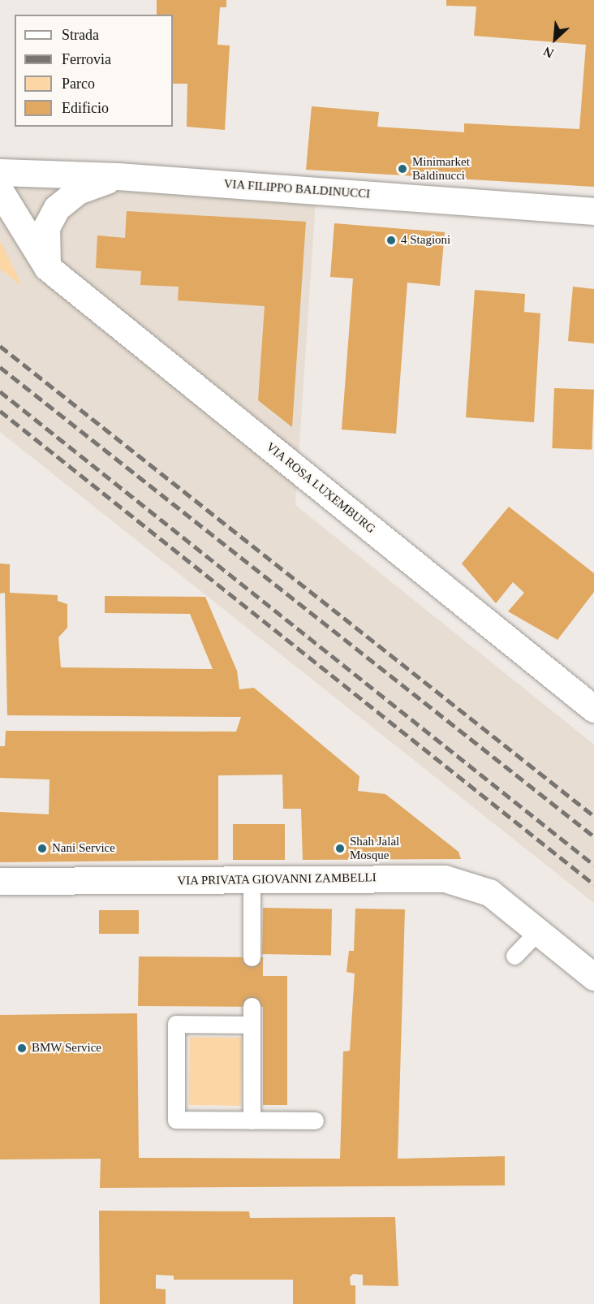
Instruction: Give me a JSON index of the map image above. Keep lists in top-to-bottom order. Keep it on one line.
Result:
{"streets":{"street":["VIA FILIPPO BALDINUCCI","VIA ROSA LUXEMBURG","VIA PRIVATA GIOVANNI ZAMBELLI"]},"places":["Minimarket Baldinucci","4 Stagioni","Nani Service","Shah Jalal Mosque","BMW Service"],"legend":["Strada","Ferrovia","Parco","Edificio"],"north":"bottom left"}
